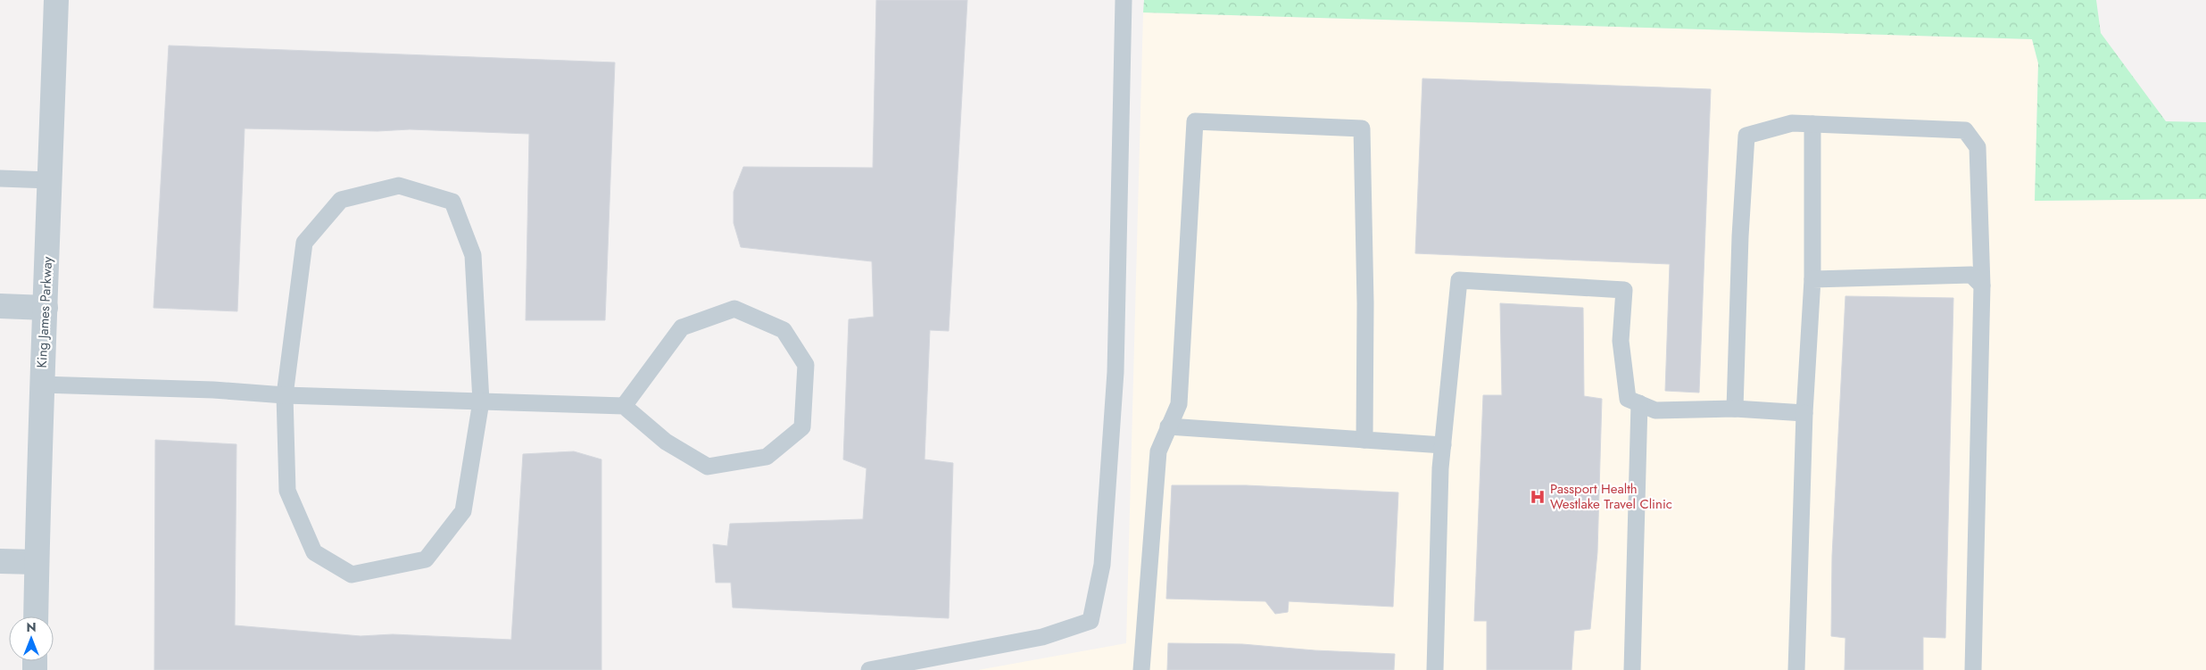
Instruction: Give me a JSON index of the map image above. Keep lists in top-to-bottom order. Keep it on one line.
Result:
{"streets":{"street":["King James Parkway"]},"places":{"hospital":["Passport Health Westlake Travel Clinic"]},"north":"top"}
